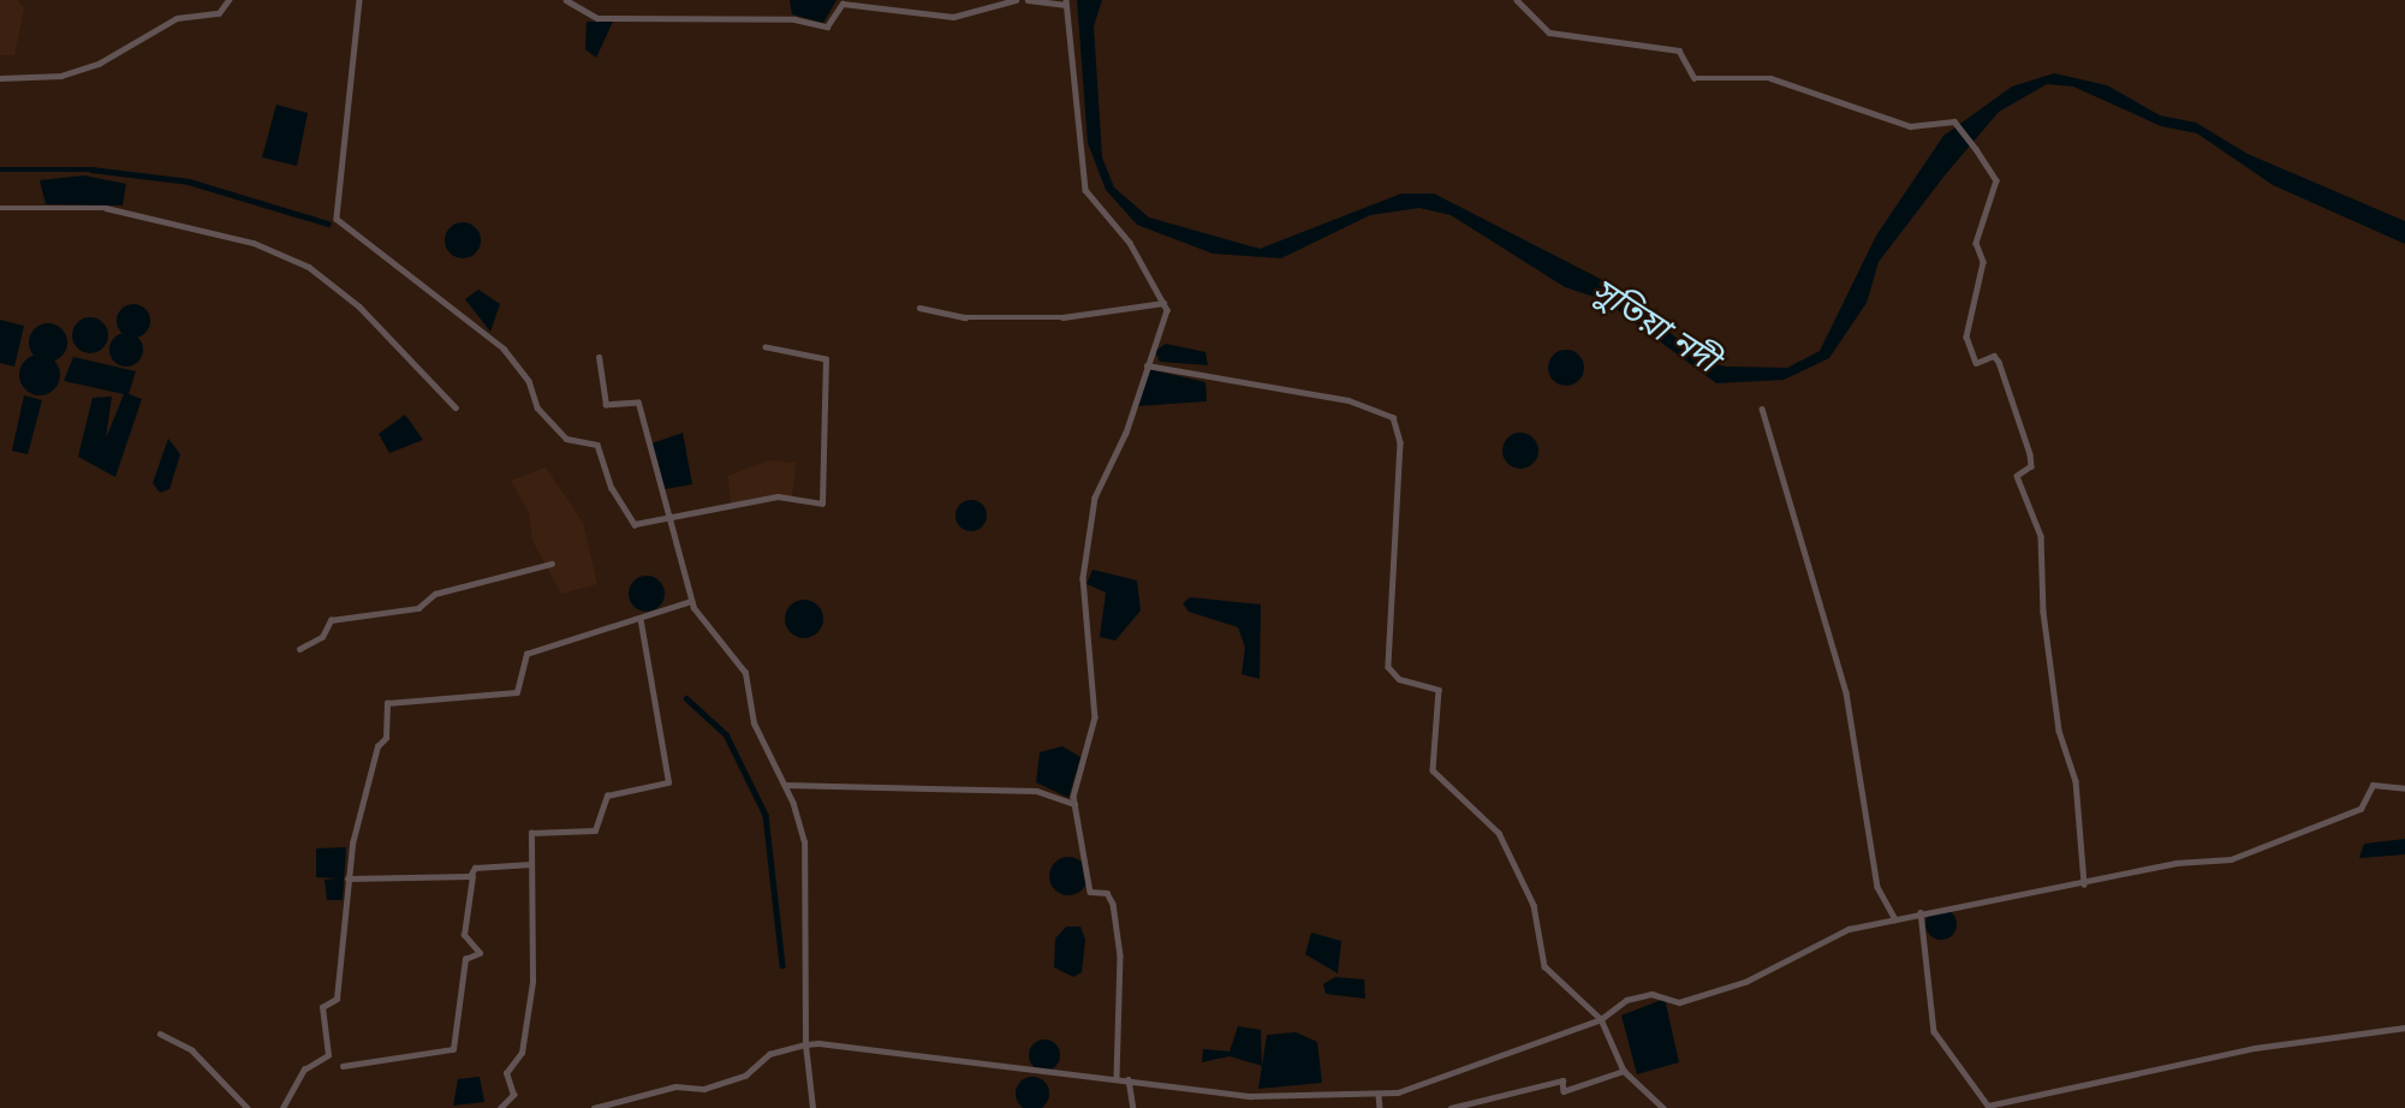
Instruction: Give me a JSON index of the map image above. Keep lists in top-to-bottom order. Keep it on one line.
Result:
{"water":["সুতিয়া নদী"]}
